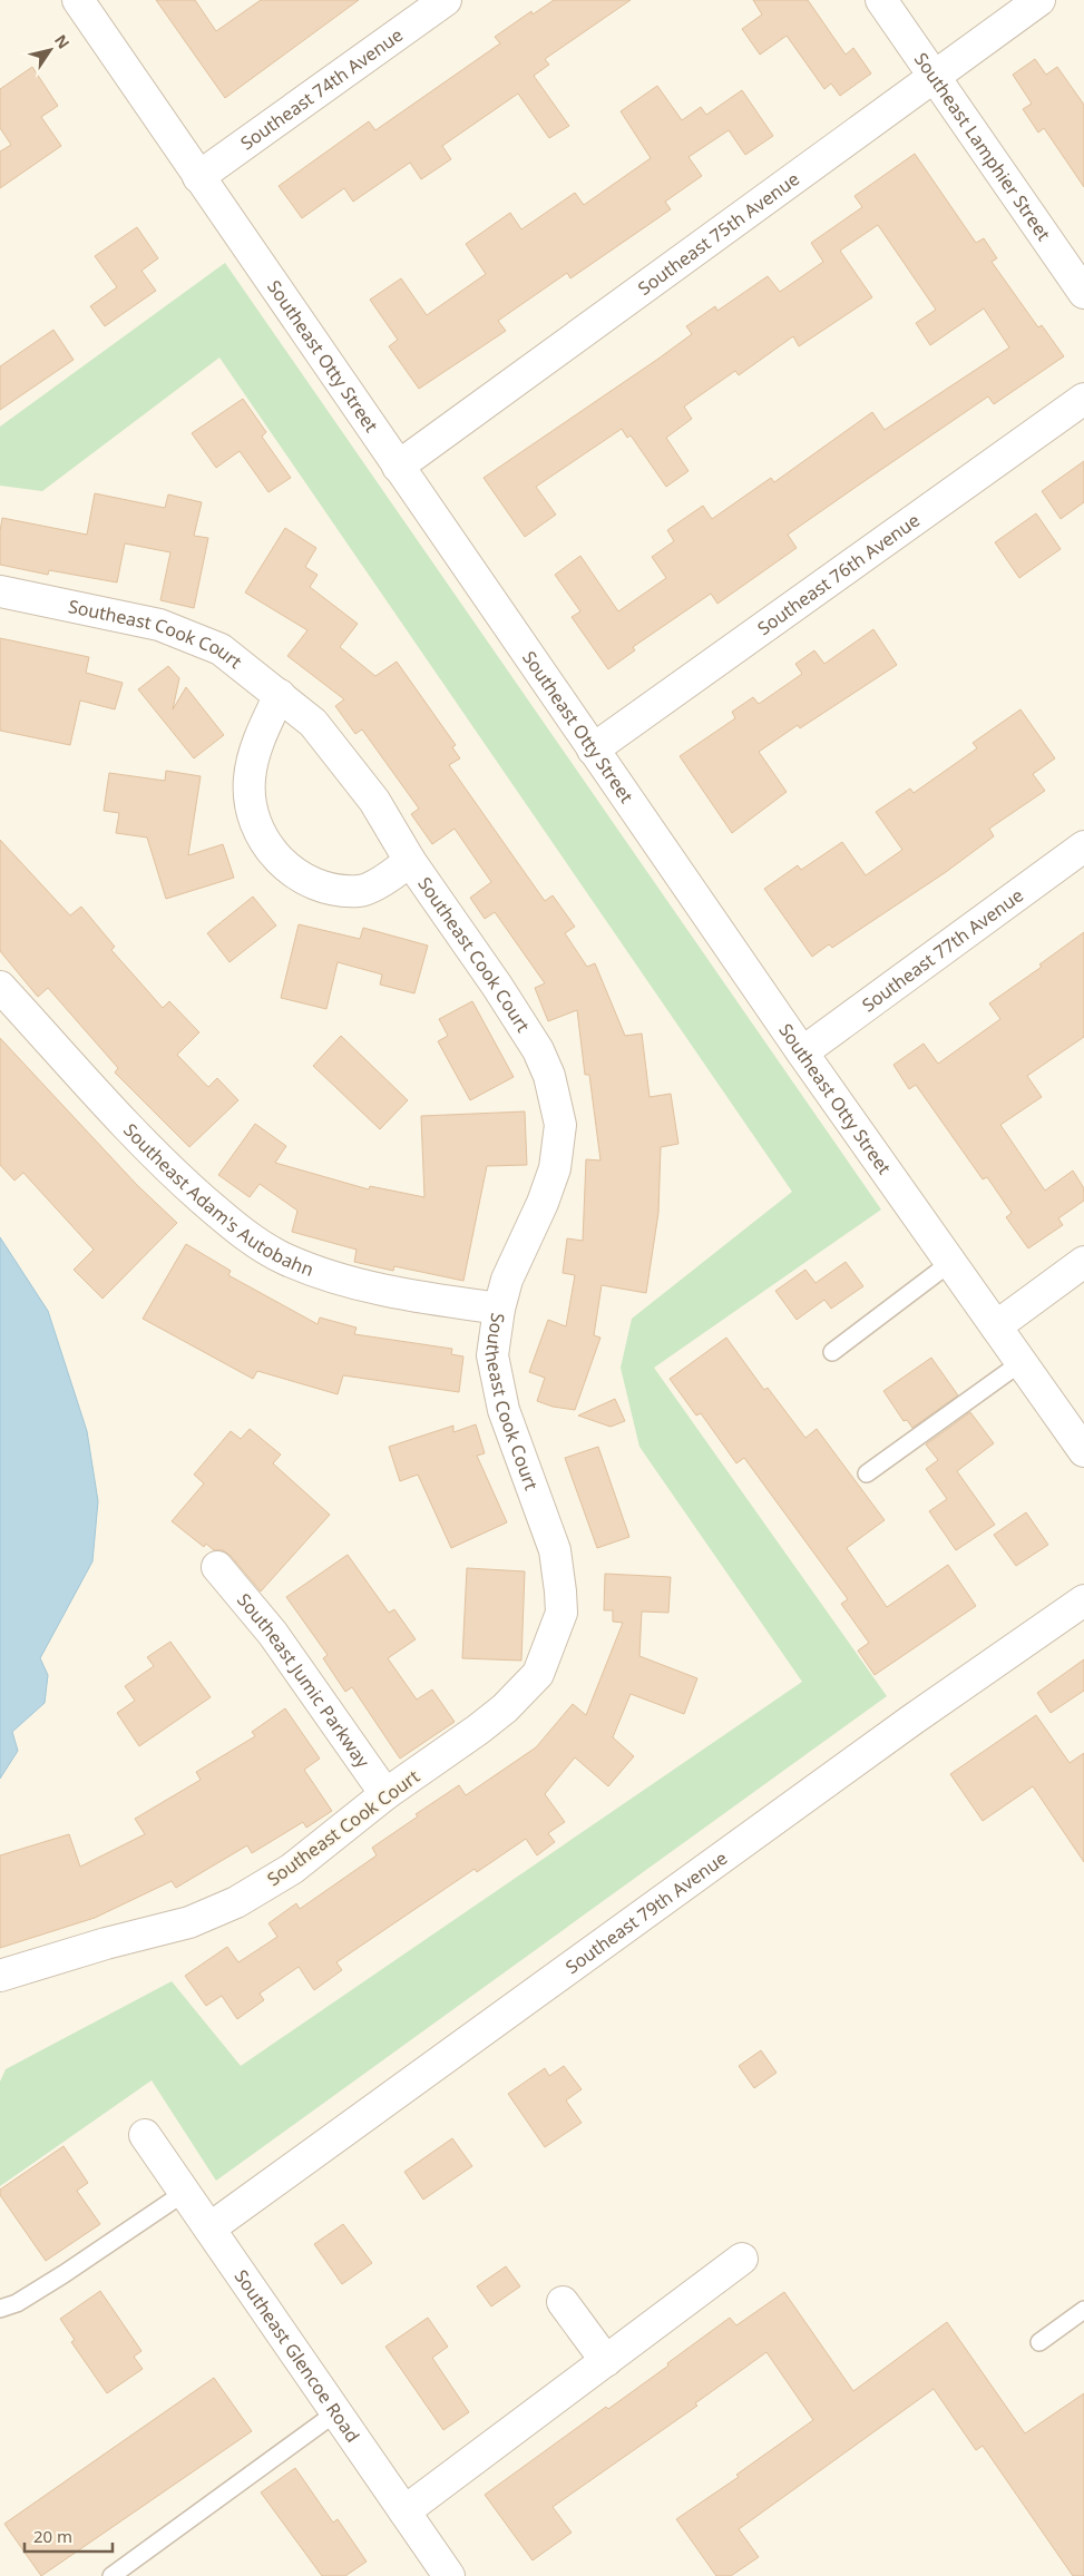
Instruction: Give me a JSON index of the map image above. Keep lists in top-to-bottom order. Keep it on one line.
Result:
{"streets":{"street":["Southeast 74th Avenue","Southeast Lamphier Street","Southeast 75th Avenue","Southeast Otty Street","Southeast 76th Avenue","Southeast Cook Court","Southeast 77th Avenue","Southeast Adam's Autobahn","Southeast Jumic Parkway","Southeast 79th Avenue","Southeast Glencoe Road"]},"crossings":[["Southeast 74th Avenue","Southeast Otty Street"],["Southeast Lamphier Street","Southeast 75th Avenue"],["Southeast 75th Avenue","Southeast Otty Street"],["Southeast Otty Street","Southeast 76th Avenue"],["Southeast Otty Street","Southeast 77th Avenue"],["Southeast Cook Court","Southeast Adam's Autobahn"],["Southeast Cook Court","Southeast Jumic Parkway"],["Southeast 79th Avenue","Southeast Glencoe Road"]],"scale_bar":"20 m","north":"top right"}
